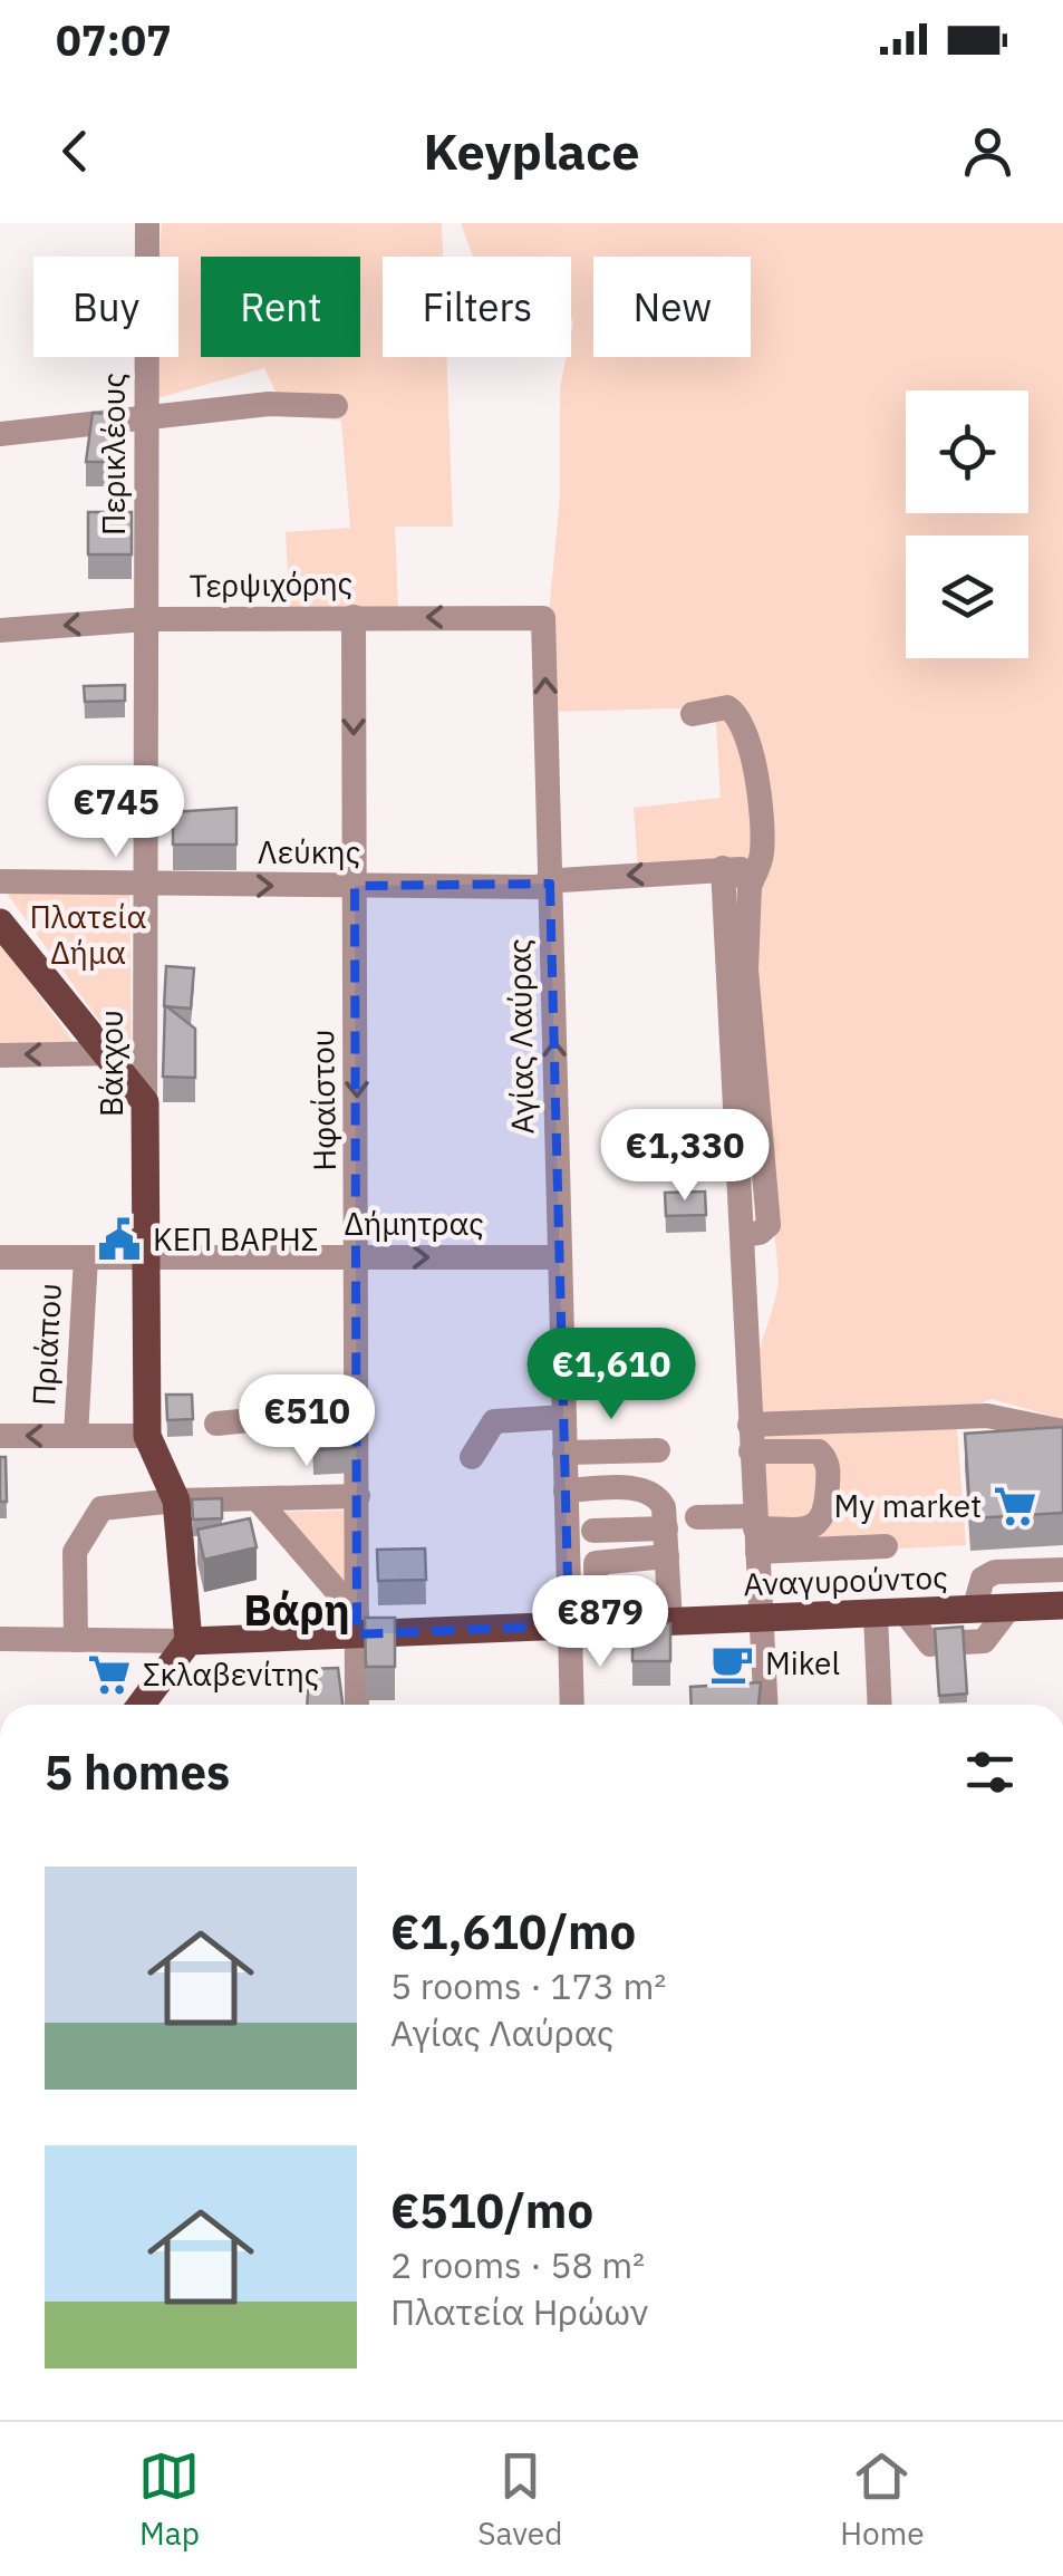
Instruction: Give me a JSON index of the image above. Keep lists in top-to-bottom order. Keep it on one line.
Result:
{"streets":{"main road":["Βάκχου","Αναγυρούντος"],"street":["Περικλέους","Τερψιχόρης","Λεύκης","Αγίας Λαύρας","Ηφαίστου","Δήμητρας","Πριάπου"]},"crossings":[["Περικλέους","Τερψιχόρης"],["Περικλέους","Βάκχου"],["Τερψιχόρης","Αγίας Λαύρας"],["Τερψιχόρης","Βάκχου"],["Τερψιχόρης","Ηφαίστου"],["Λεύκης","Αγίας Λαύρας"],["Λεύκης","Βάκχου"],["Λεύκης","Ηφαίστου"],["Αγίας Λαύρας","Δήμητρας"],["Αγίας Λαύρας","Αναγυρούντος"],["Βάκχου","Δήμητρας"],["Βάκχου","Αναγυρούντος"],["Ηφαίστου","Δήμητρας"],["Ηφαίστου","Αναγυρούντος"],["Δήμητρας","Πριάπου"]],"one_way":["Ηφαίστου","Δήμητρας"],"districts":["Βάρη"],"parks":["Πλατεία Δήμα"],"places":{"public building":["ΚΕΠ ΒΑΡΗΣ"],"supermarket":["My market","Σκλαβενίτης"],"cafe":["Mikel"]},"page":{"status":"07:07","header":"Keyplace","chip":["Buy","Rent","Filters","New"],"price":["€745","€1,330","€1,610","€510","€879"],"heading":"5 homes","list":[{"name":"€1,610/mo","note":"5 rooms · 173 m² · Αγίας Λαύρας"},{"name":"€510/mo","note":"2 rooms · 58 m² · Πλατεία Ηρώων"}],"tabs":["Map","Saved","Home"]}}
